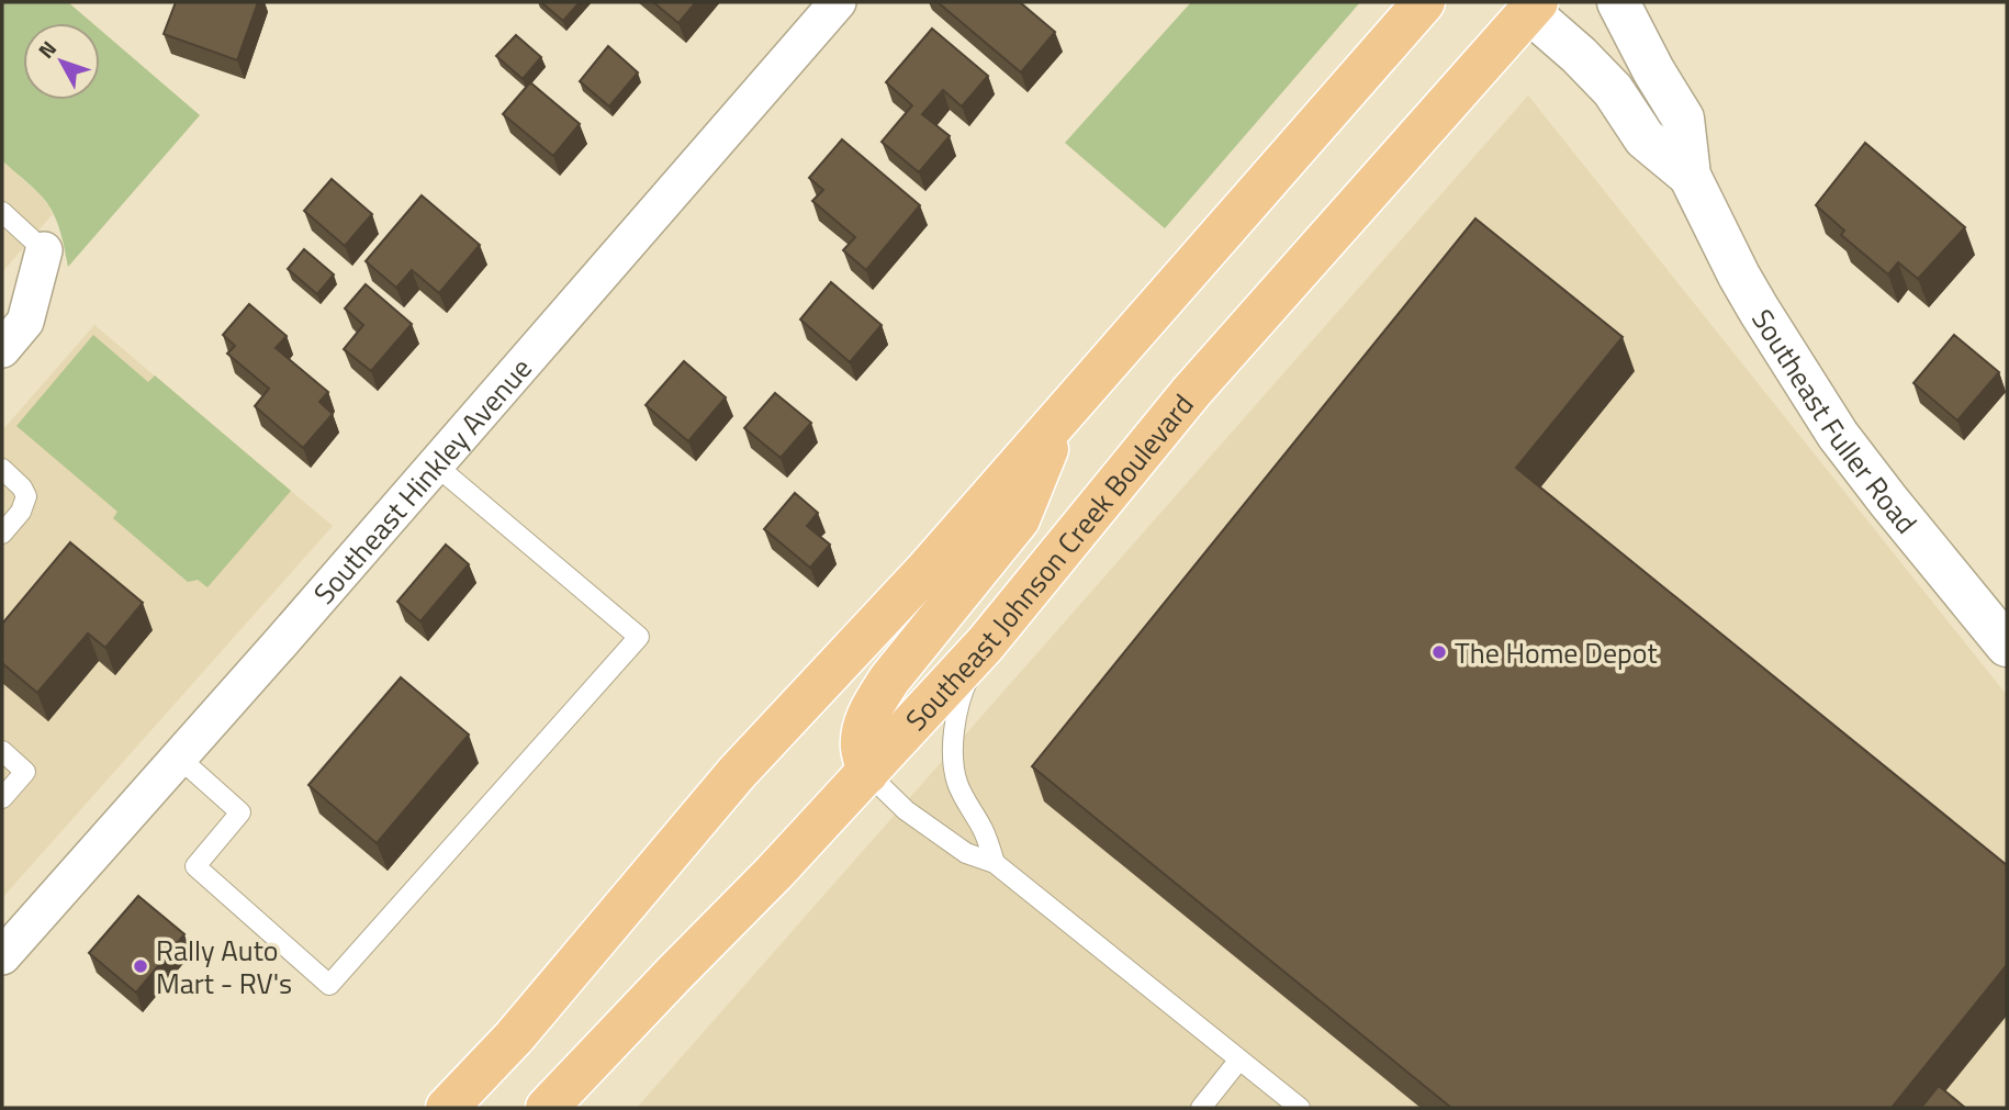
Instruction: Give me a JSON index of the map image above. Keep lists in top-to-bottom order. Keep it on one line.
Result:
{"streets":{"main road":["Southeast Johnson Creek Boulevard"],"street":["Southeast Fuller Road","Southeast Hinkley Avenue"]},"crossings":[["Southeast Fuller Road","Southeast Johnson Creek Boulevard"]],"places":["The Home Depot","Rally Auto Mart - RV's"],"north":"top left"}
